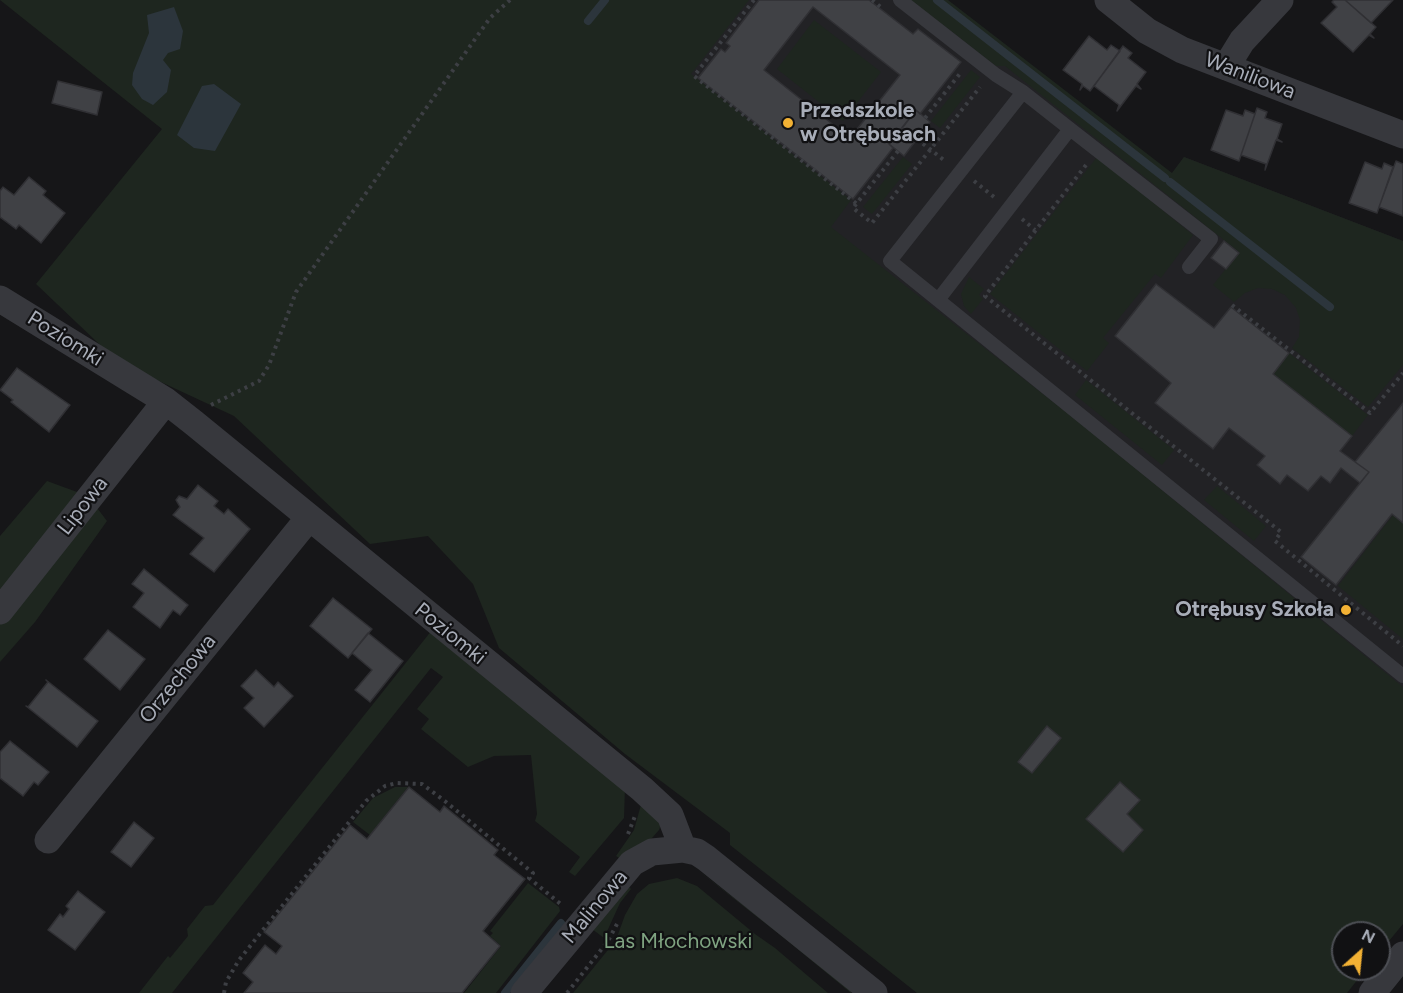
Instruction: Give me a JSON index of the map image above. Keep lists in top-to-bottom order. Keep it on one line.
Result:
{"streets":{"street":["Waniliowa","Poziomki","Lipowa","Orzechowa","Malinowa"]},"crossings":[["Poziomki","Lipowa"],["Poziomki","Orzechowa"],["Poziomki","Malinowa"]],"parks":["Las Młochowski"],"places":["Przedszkole w Otrębusach","Otrębusy Szkoła"],"north":"top right"}
